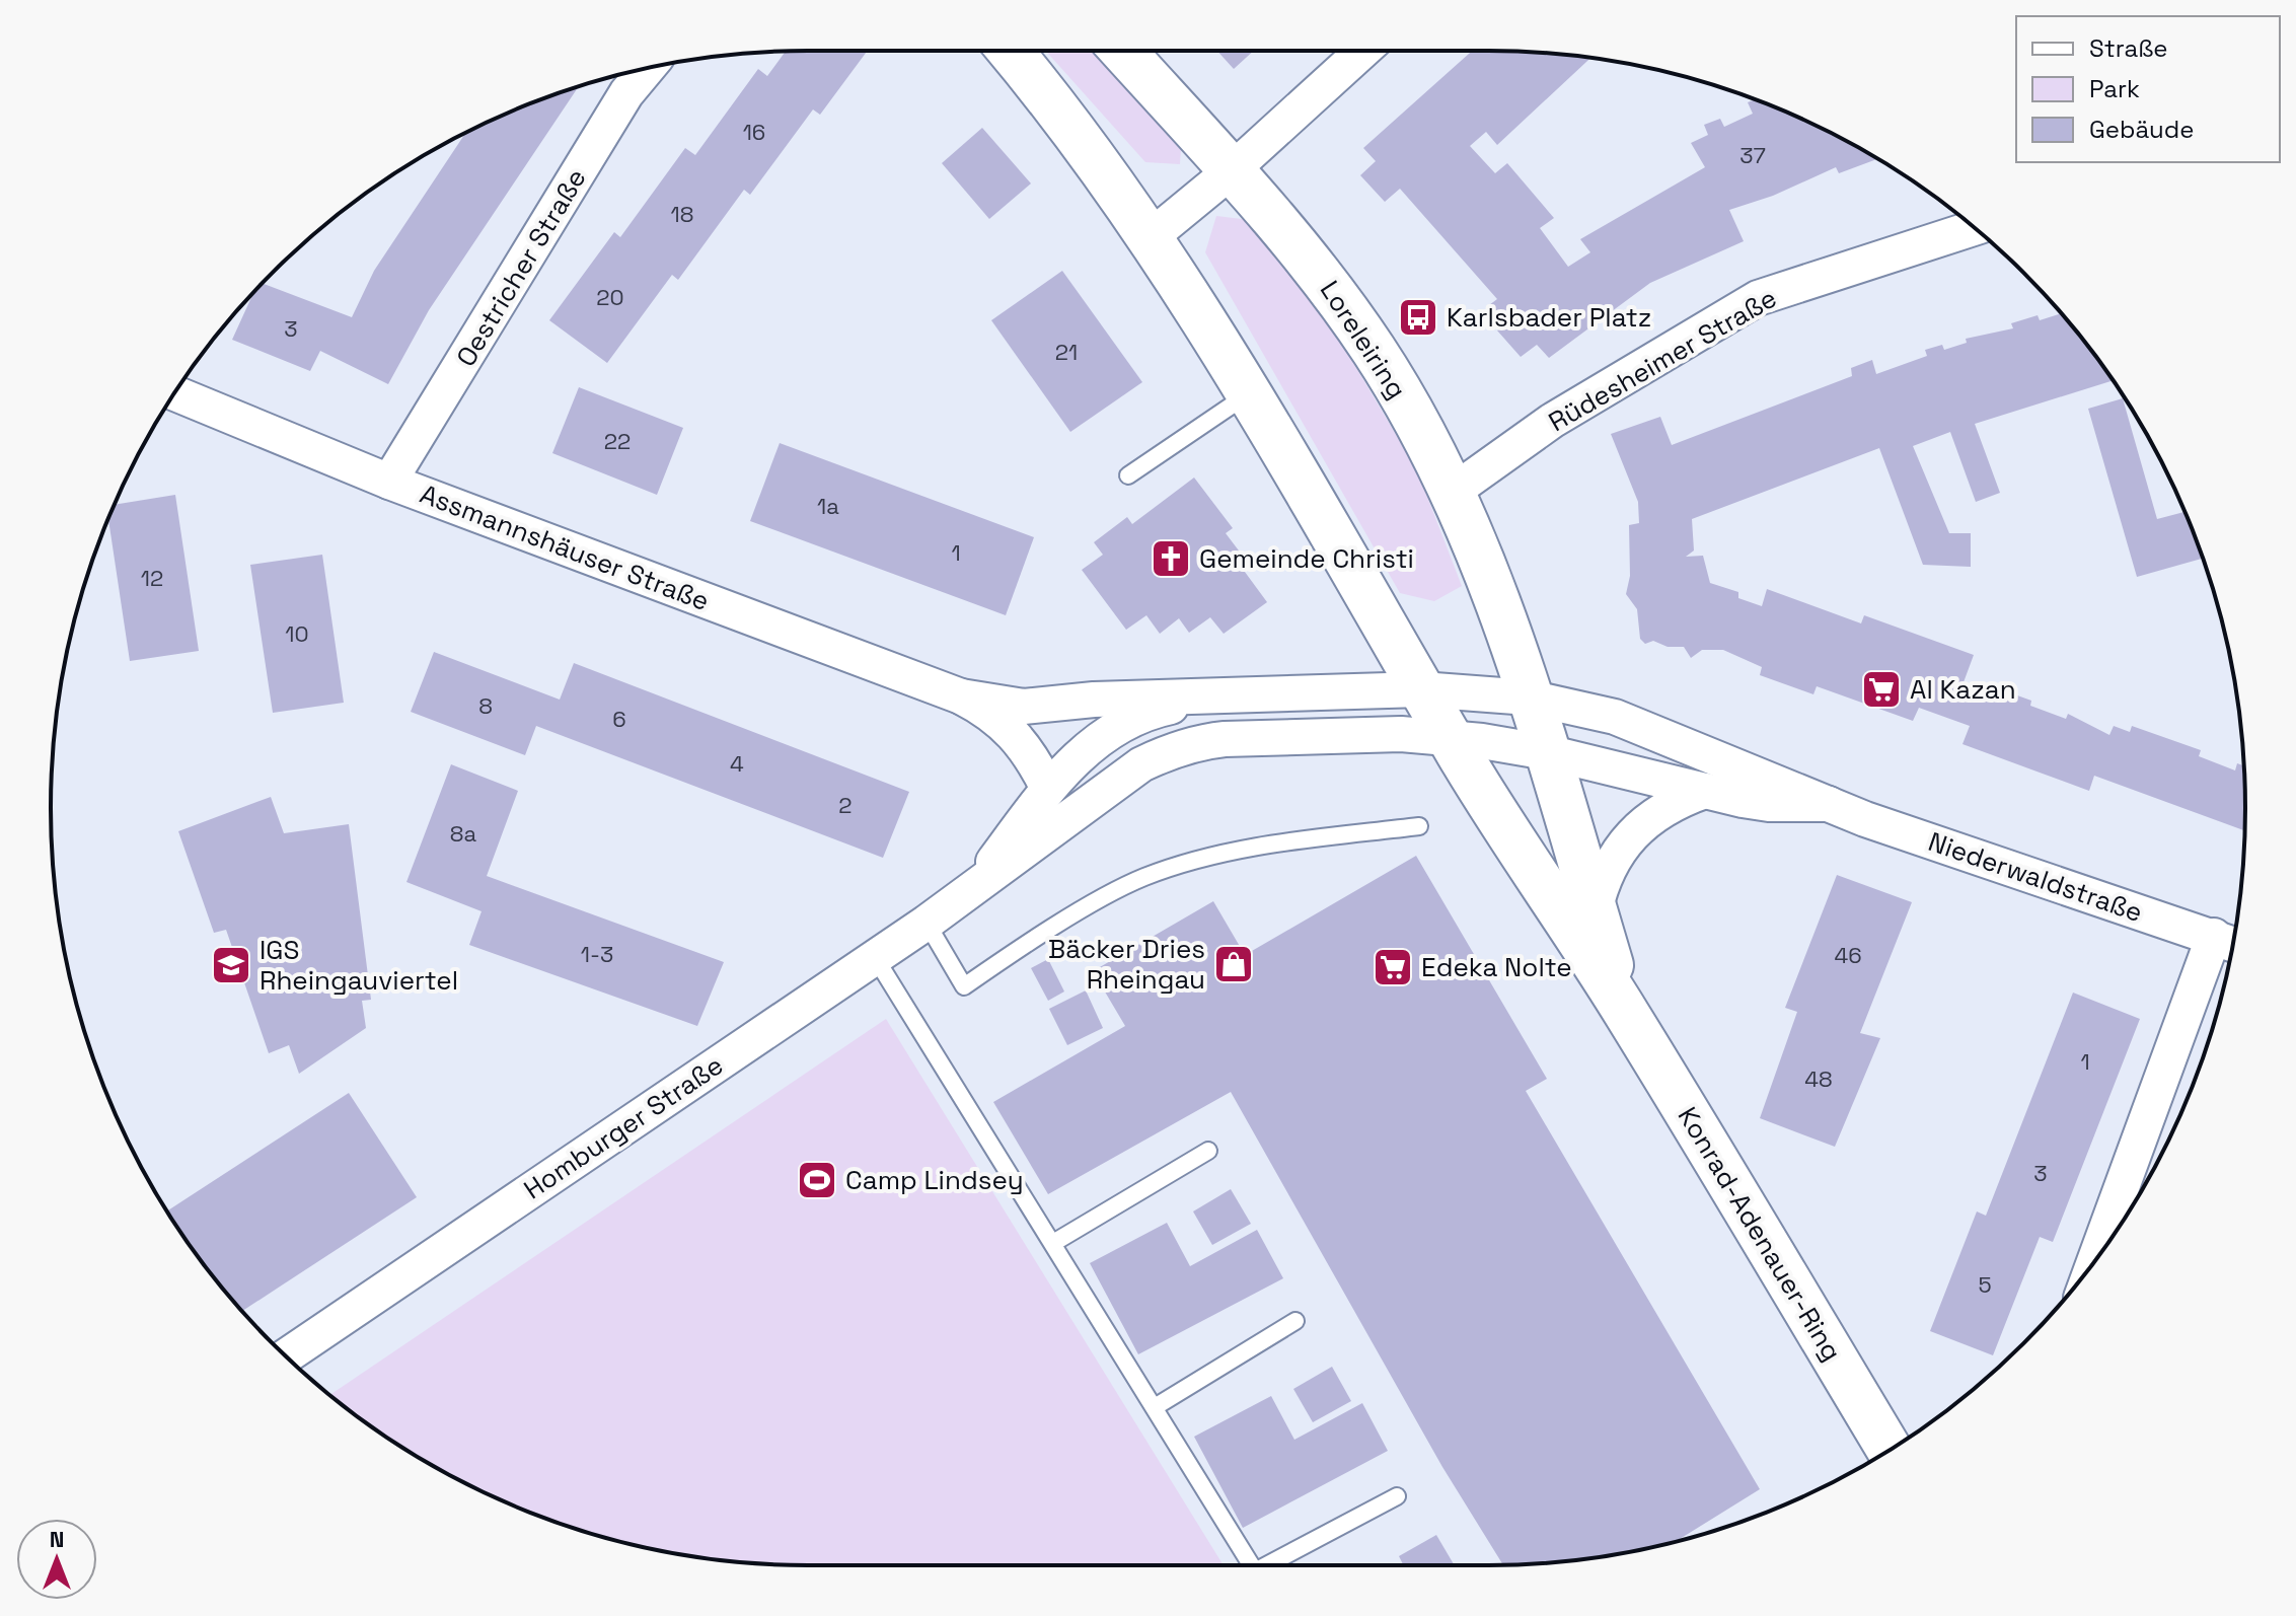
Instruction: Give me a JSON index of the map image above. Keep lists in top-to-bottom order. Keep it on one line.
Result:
{"streets":{"main road":["Loreleiring","Konrad-Adenauer-Ring"],"street":["Oestricher Straße","Rüdesheimer Straße","Assmannshäuser Straße","Niederwaldstraße","Homburger Straße"]},"crossings":[["Oestricher Straße","Assmannshäuser Straße"],["Loreleiring","Rüdesheimer Straße"],["Loreleiring","Niederwaldstraße"],["Loreleiring","Konrad-Adenauer-Ring"],["Assmannshäuser Straße","Homburger Straße"],["Niederwaldstraße","Konrad-Adenauer-Ring"],["Homburger Straße","Konrad-Adenauer-Ring"]],"places":{"bus stop":["Karlsbader Platz"],"church":["Gemeinde Christi"],"supermarket":["Al Kazan","Edeka Nolte"],"shop":["Bäcker Dries Rheingau"],"school or university":["IGS Rheingauviertel"],"sports":["Camp Lindsey"]},"house_numbers":["16","37","18","20","3","21","22","1a","1","12","10","8","6","4","2","8a","1-3","46","1","48","3","5"],"legend":["Straße","Park","Gebäude"],"north":"top"}
